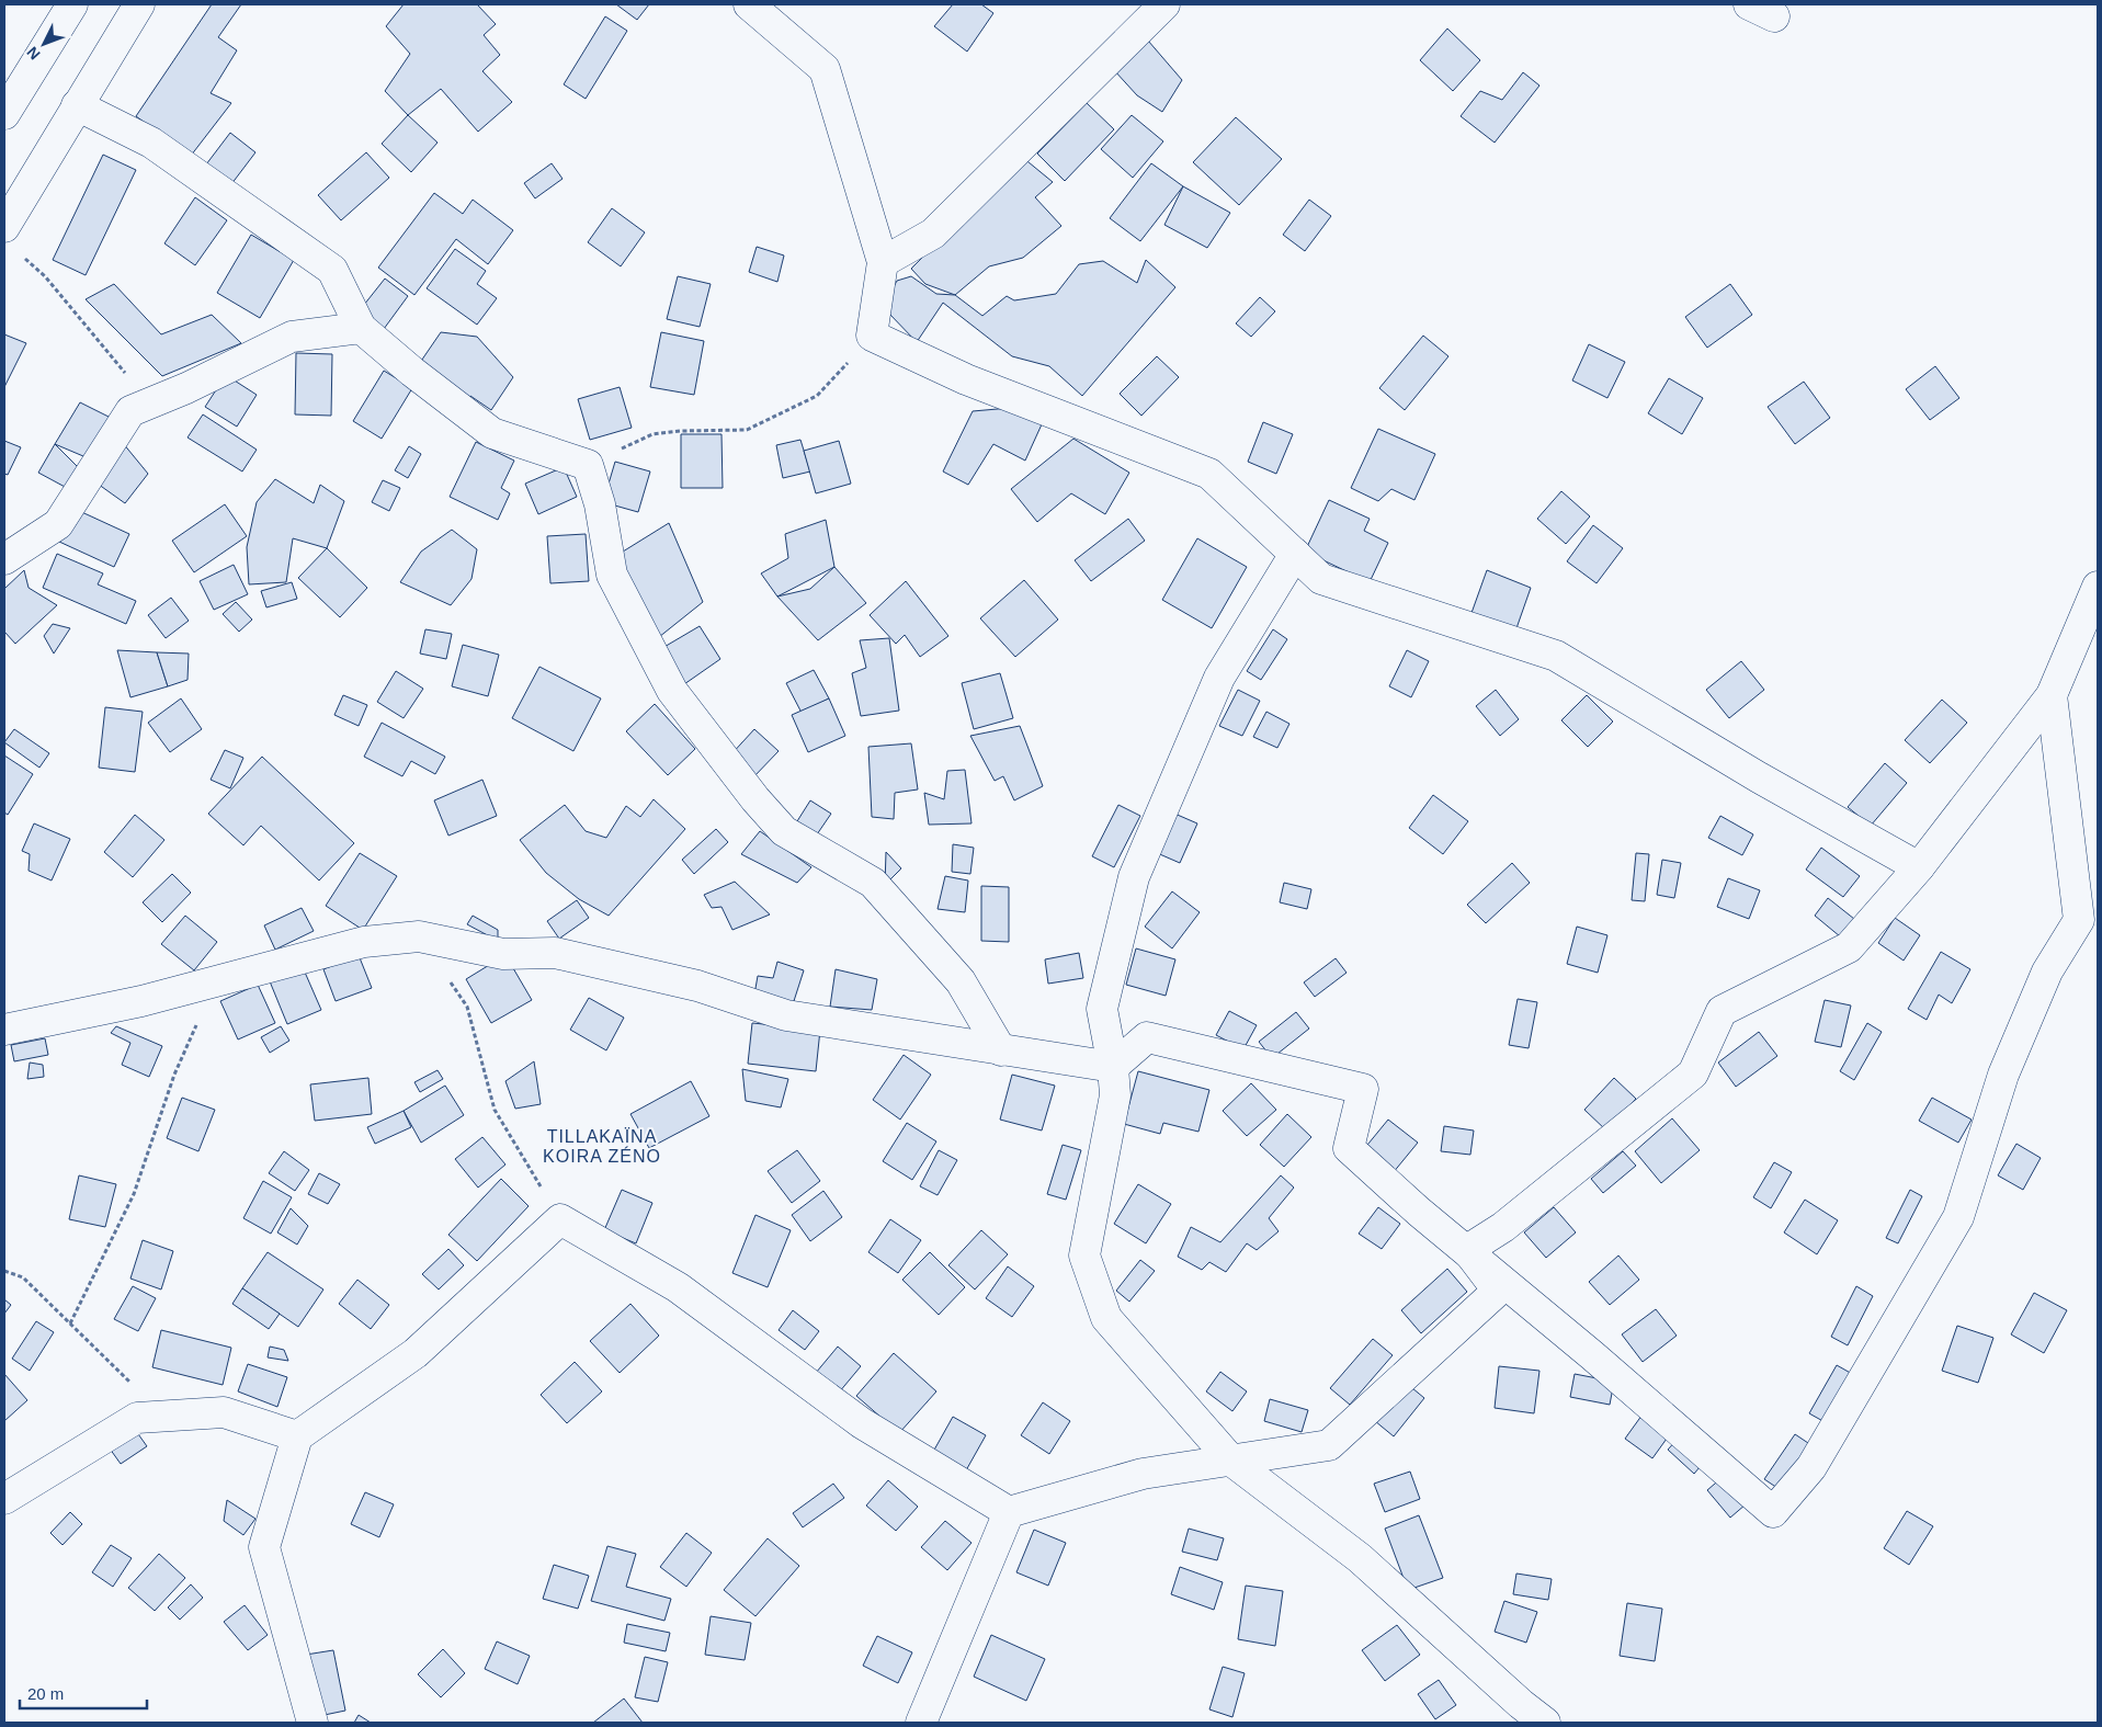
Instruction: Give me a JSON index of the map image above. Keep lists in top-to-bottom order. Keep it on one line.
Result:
{"districts":["TILLAKAÏNA KOIRA ZÉNO"],"scale_bar":"20 m","north":"bottom left"}
